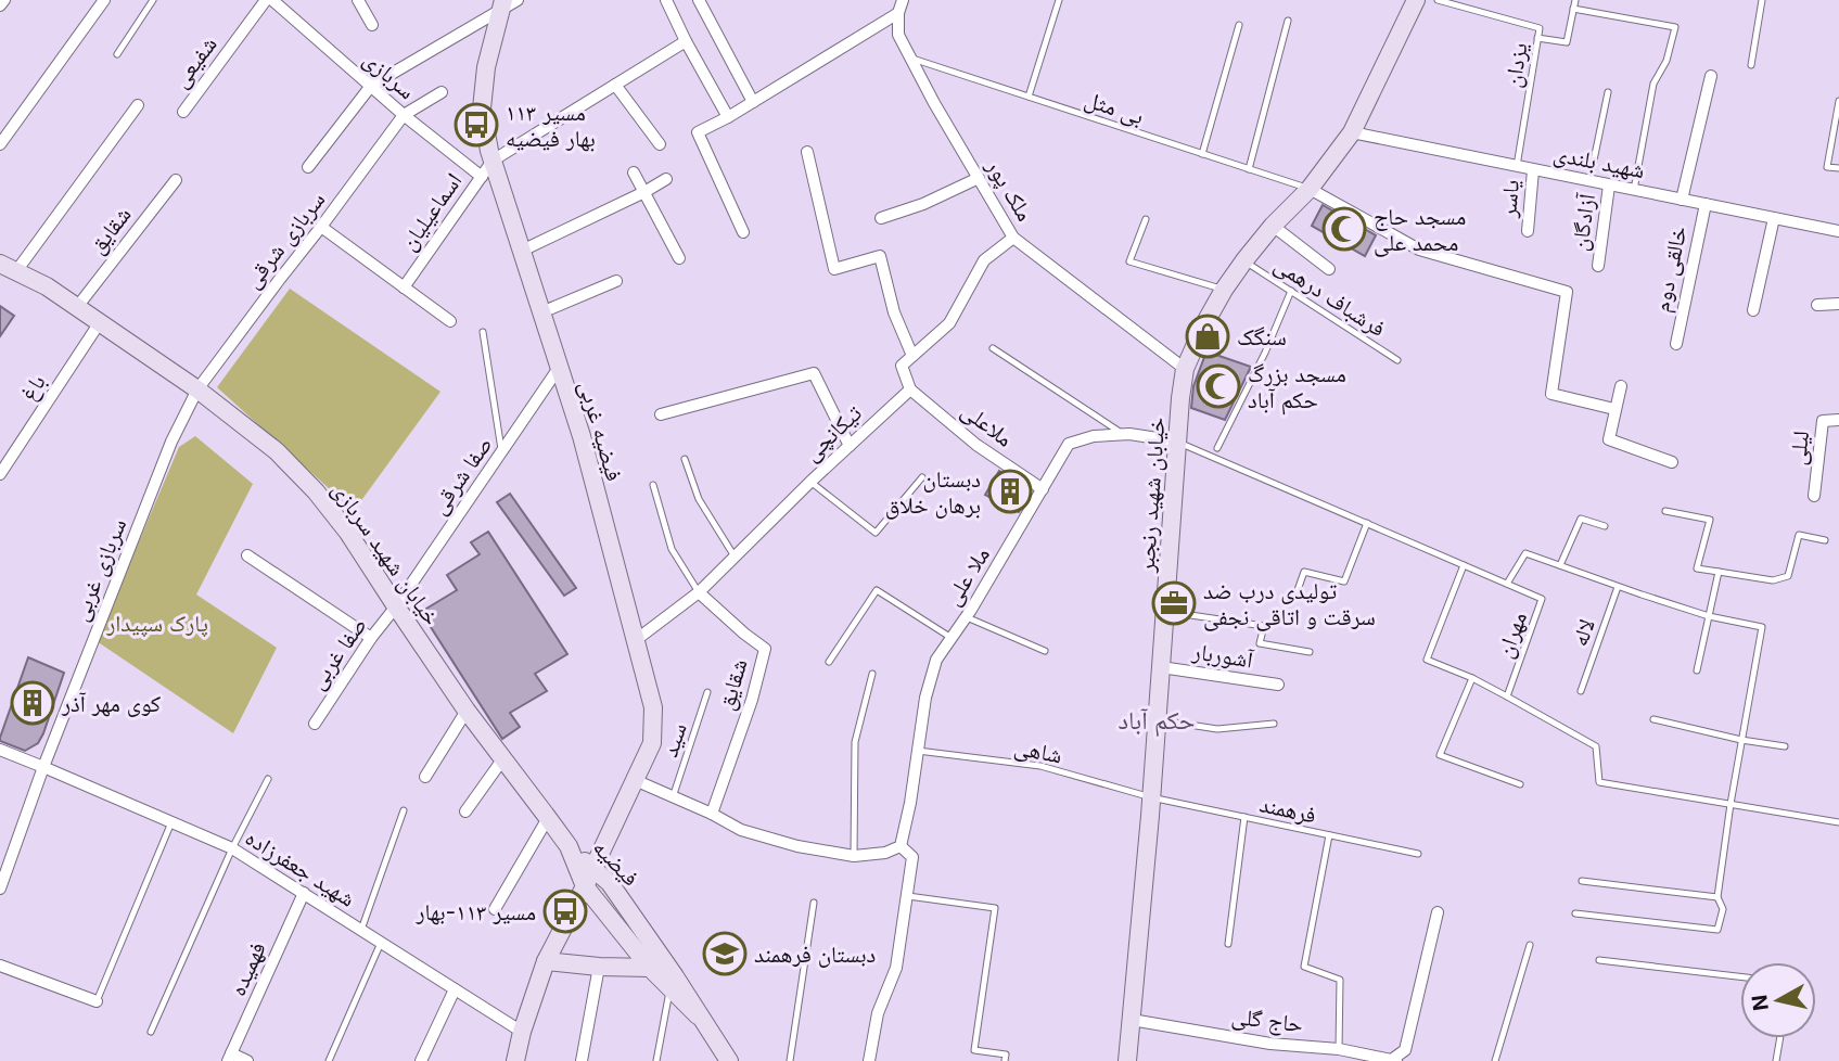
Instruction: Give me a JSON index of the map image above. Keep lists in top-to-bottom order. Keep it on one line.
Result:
{"streets":{"street":["شفیعی","سربازی","شهید بلندی","ملک پور","یاسر","اسماعیلیان","آزادگان","شقایق","سربازی شرقی","خالقی دوم","باغ","ملاعلی","فیضیه غربی","تیکانچی","لیلی","صفا شرقی","خیابان شهید رنجبر","خیابان شهید سربازی","سربازی غربی","ملا علی","صفا غربی","آشوربار","فیضیه","شهید جعفرزاده","فهمیده","حاج گلی"],"lane":["یزدان","بی مثل","فرشباف درهمی","لاله","مهران","سید","شاهی","فرهمند"]},"crossings":[["یزدان","شهید بلندی"],["سربازی","اسماعیلیان"],["سربازی","سربازی شرقی"],["بی مثل","ملک پور"],["بی مثل","خیابان شهید رنجبر"],["شهید بلندی","یاسر"],["شهید بلندی","آزادگان"],["شهید بلندی","خالقی دوم"],["شهید بلندی","خیابان شهید رنجبر"],["ملک پور","خیابان شهید رنجبر"],["اسماعیلیان","فیضیه غربی"],["شقایق","تیکانچی"],["شقایق","خیابان شهید سربازی"],["سربازی شرقی","خیابان شهید سربازی"],["سربازی شرقی","سربازی غربی"],["فرشباف درهمی","خیابان شهید رنجبر"],["باغ","خیابان شهید سربازی"],["ملاعلی","تیکانچی"],["ملاعلی","ملا علی"],["فیضیه غربی","تیکانچی"],["فیضیه غربی","صفا شرقی"],["فیضیه غربی","فیضیه"],["فیضیه غربی","شهید جعفرزاده"],["صفا شرقی","خیابان شهید سربازی"],["صفا شرقی","صفا غربی"],["خیابان شهید رنجبر","ملا علی"],["خیابان شهید رنجبر","مهران"],["خیابان شهید رنجبر","آشوربار"],["خیابان شهید رنجبر","شاهی"],["خیابان شهید رنجبر","فرهمند"],["خیابان شهید رنجبر","حاج گلی"],["خیابان شهید سربازی","سربازی غربی"],["خیابان شهید سربازی","صفا غربی"],["خیابان شهید سربازی","فیضیه"],["سربازی غربی","شهید جعفرزاده"],["ملا علی","مهران"],["ملا علی","شاهی"],["شاهی","فرهمند"],["شهید جعفرزاده","فهمیده"]],"districts":["حکم آباد"],"parks":["پارک سپیدار"],"places":{"bus stop":["مسیر ۱۱۳ بهار فیضیه","مسیر ۱۱۳-بهار"],"mosque":["مسجد حاج محمد علی","مسجد بزرگ حکم آباد"],"shop":["سنگک"],"building":["دبستان برهان خلاق","کوی مهر آذر"],"office":["تولیدی درب ضد سرقت و اتاقی نجفی"],"school or university":["دبستان فرهمند"]},"north":"left"}
